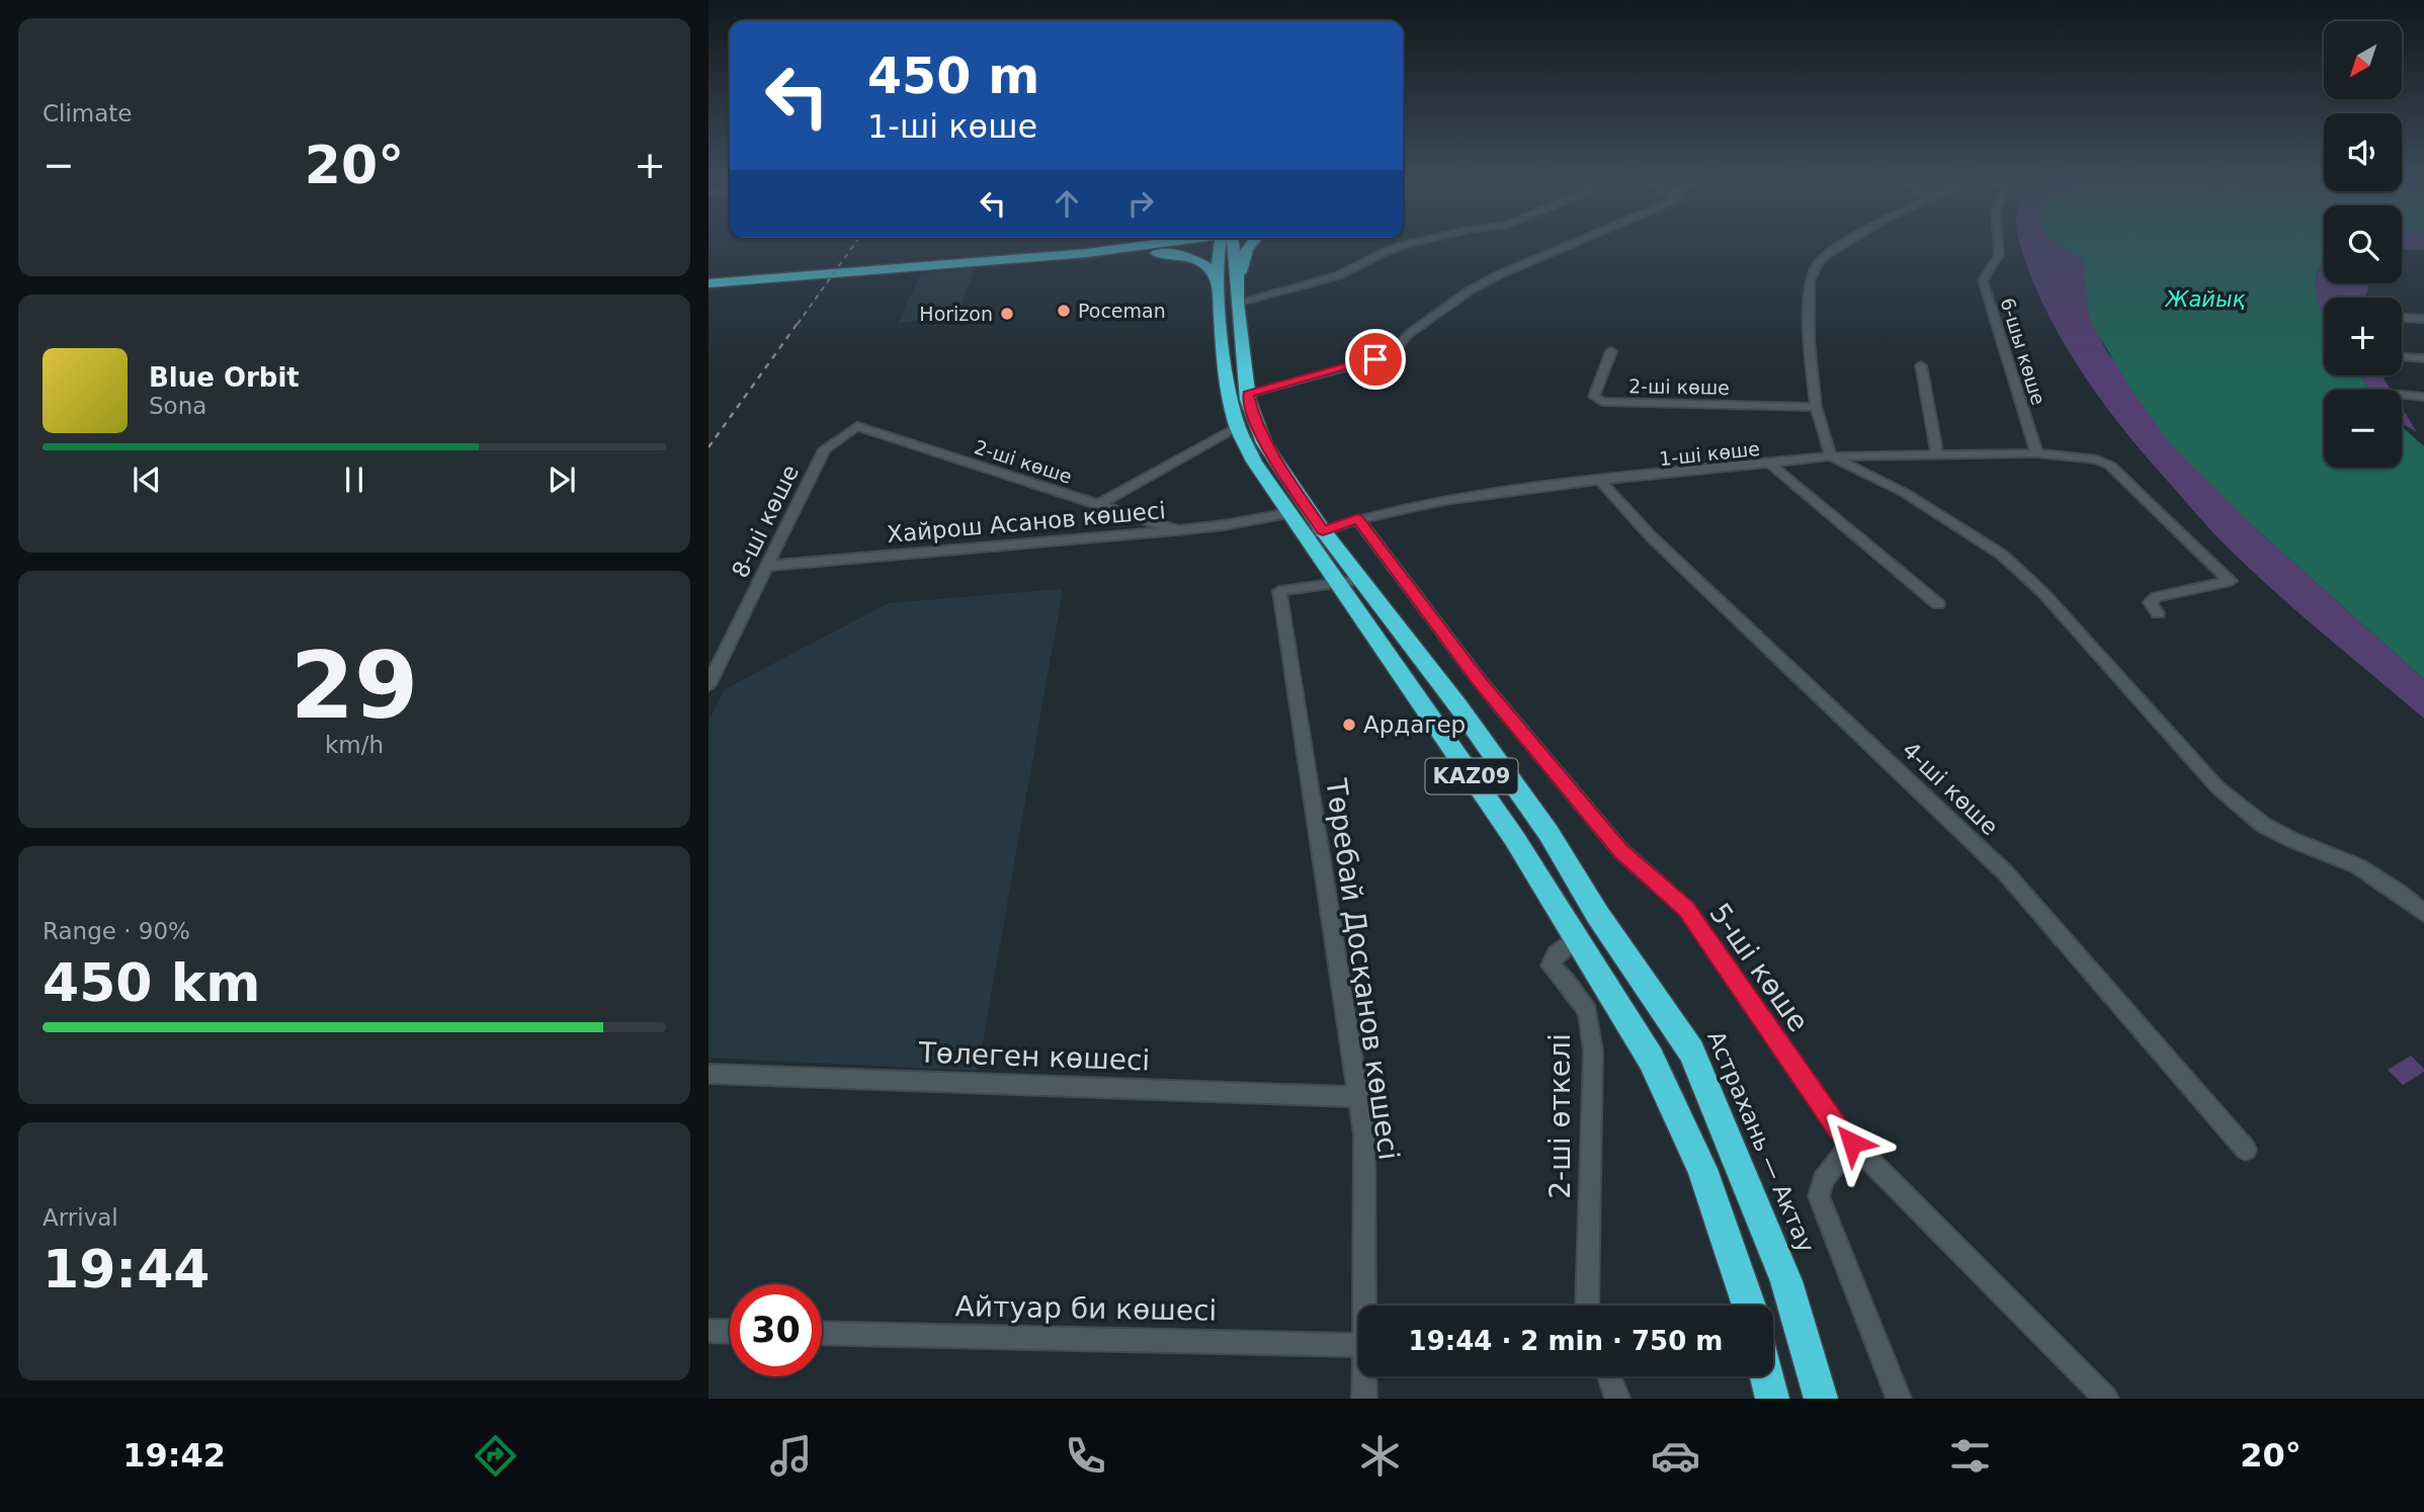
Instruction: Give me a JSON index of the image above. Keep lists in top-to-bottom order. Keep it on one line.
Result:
{"streets":{"highway":["KAZ09","Астрахань — Актау"],"street":["6-шы көше","2-ші көше","1-ші көше","8-шi көше","Хайрош Асанов көшесі","4-шi көше","5-шi көше","Төребай Досқанов көшесі","Төлеген көшесі","2-ші өткелі","Айтуар би көшесі"]},"crossings":[["6-шы көше","1-ші көше"],["2-ші көше","8-шi көше"],["2-ші көше","Хайрош Асанов көшесі"],["1-ші көше","4-шi көше"],["1-ші көше","5-шi көше"],["1-ші көше","Астрахань — Актау"],["8-шi көше","Хайрош Асанов көшесі"],["Хайрош Асанов көшесі","Астрахань — Актау"],["Төребай Досқанов көшесі","Төлеген көшесі"],["Төребай Досқанов көшесі","Астрахань — Актау"],["2-ші өткелі","Астрахань — Актау"]],"water":["Жайық"],"places":["Poceman","Horizon","Ардагер"],"north":"bottom left","page":{"tile":["Climate",["29","km/h"],["Range · 90%","450 km"],["Arrival","19:44"]],"map_buttons":["+","−"],"turn":["450 m","1-ші көше"],"heat":["−","20°","+"],"song":["Blue Orbit","Sona"],"limit":"30","trip":"19:44 · 2 min · 750 m","tabs":["19:42","20°"]}}
